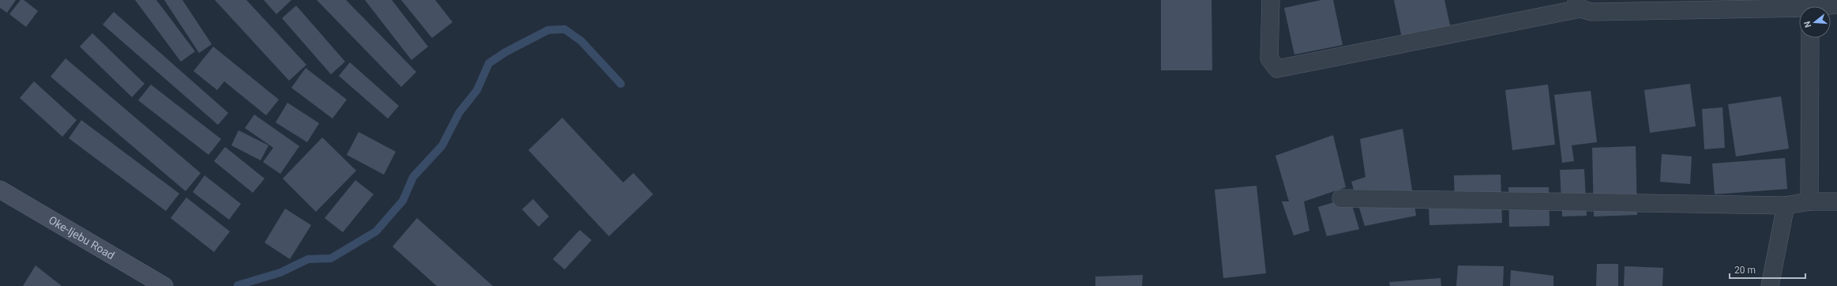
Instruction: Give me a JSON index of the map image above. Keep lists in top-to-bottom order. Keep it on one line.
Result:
{"streets":{"main road":["Oke-Ijebu Road"]},"scale_bar":"20 m","north":"left"}
